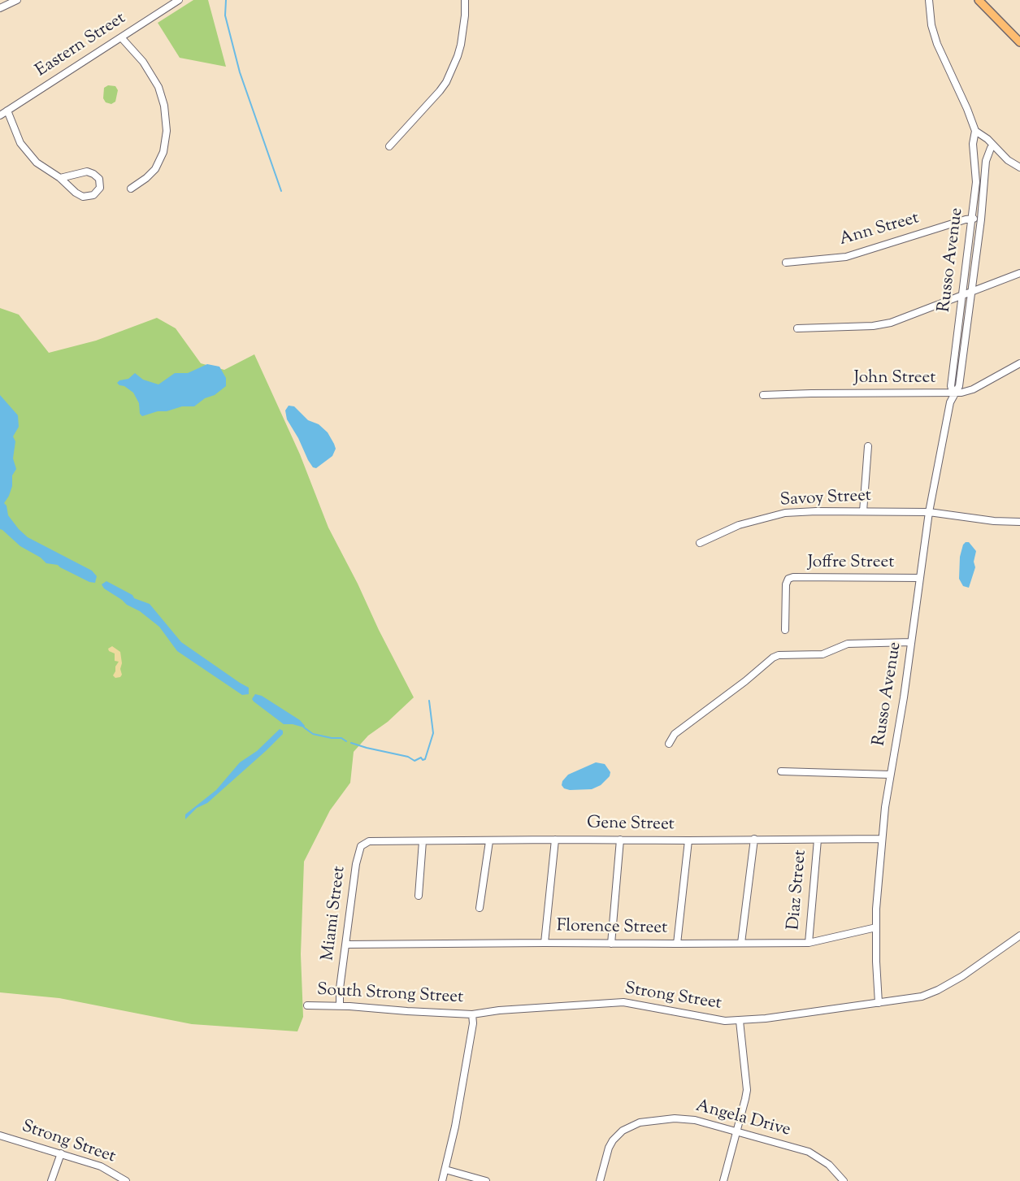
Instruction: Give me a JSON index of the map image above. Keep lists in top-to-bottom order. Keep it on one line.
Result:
{"streets":{"street":["Eastern Street","Ann Street","Russo Avenue","John Street","Savoy Street","Joffre Street","Gene Street","Diaz Street","Miami Street","Florence Street","South Strong Street","Strong Street","Angela Drive"]},"crossings":[["Ann Street","Russo Avenue"],["Russo Avenue","John Street"],["Russo Avenue","Savoy Street"],["Russo Avenue","Joffre Street"],["Russo Avenue","Gene Street"],["Russo Avenue","Florence Street"],["Russo Avenue","Strong Street"],["Gene Street","Diaz Street"],["Gene Street","Miami Street"],["Diaz Street","Florence Street"],["Miami Street","Florence Street"],["Miami Street","South Strong Street"],["South Strong Street","Strong Street"]]}
